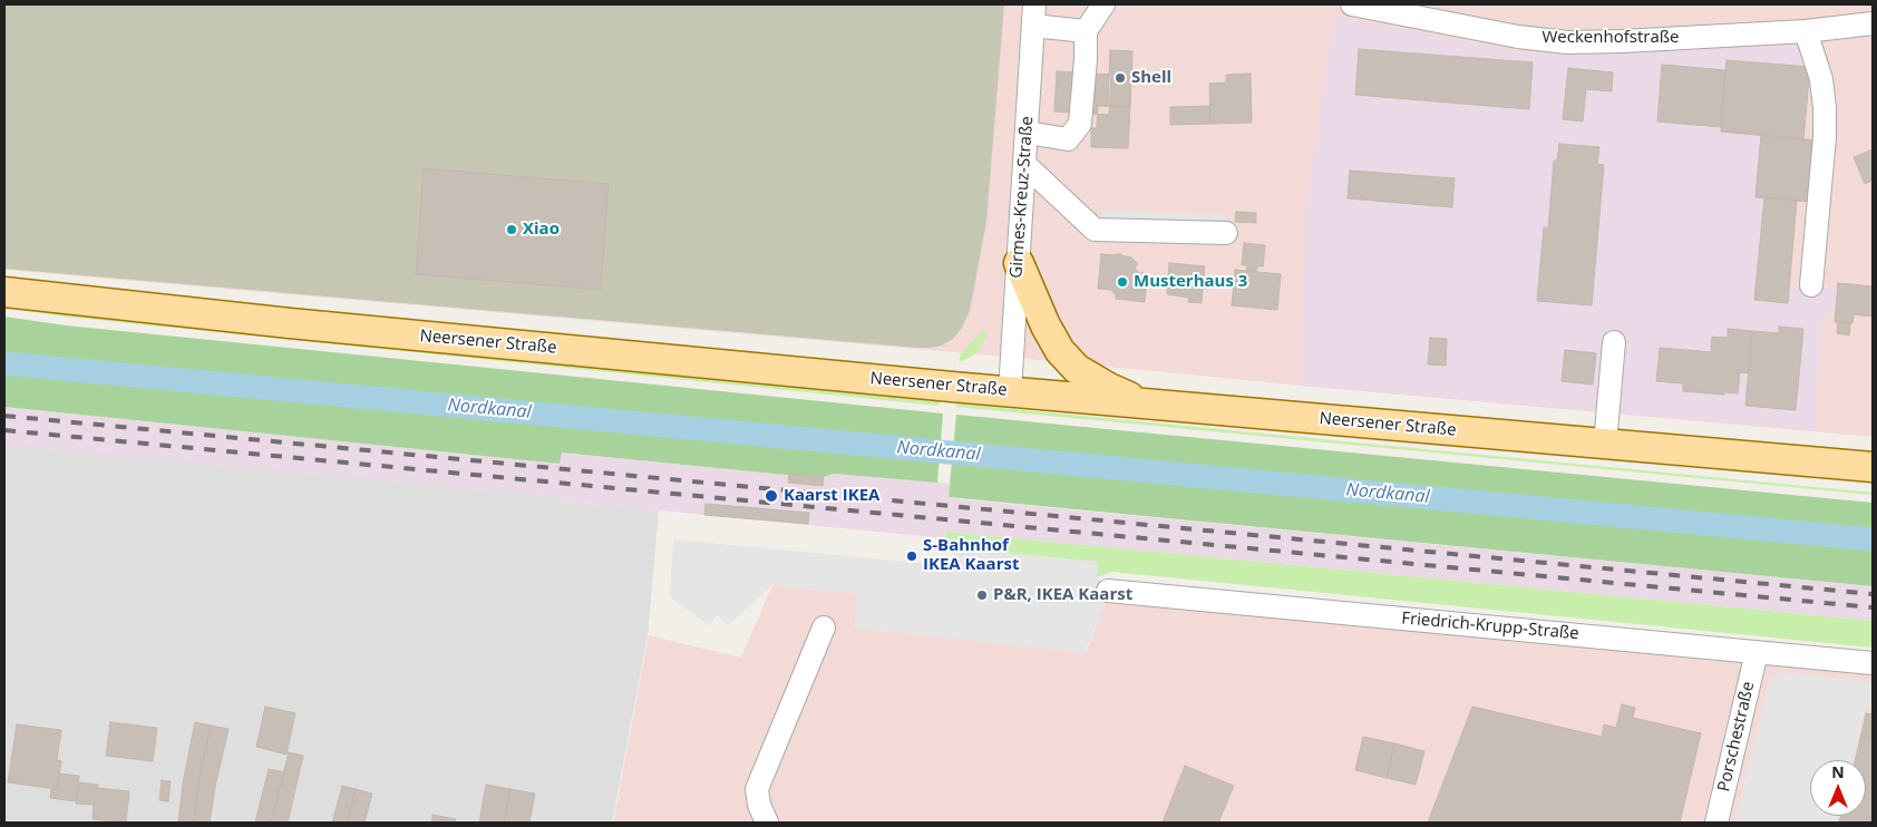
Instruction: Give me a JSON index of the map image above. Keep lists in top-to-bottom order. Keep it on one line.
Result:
{"streets":{"main road":["Neersener Straße"],"street":["Weckenhofstraße","Girmes-Kreuz-Straße","Friedrich-Krupp-Straße","Porschestraße"]},"crossings":[["Girmes-Kreuz-Straße","Neersener Straße"],["Friedrich-Krupp-Straße","Porschestraße"]],"water":["Nordkanal"],"places":["Shell","Xiao","Musterhaus 3","Kaarst IKEA","S-Bahnhof IKEA Kaarst","P&R, IKEA Kaarst"],"north":"top"}
